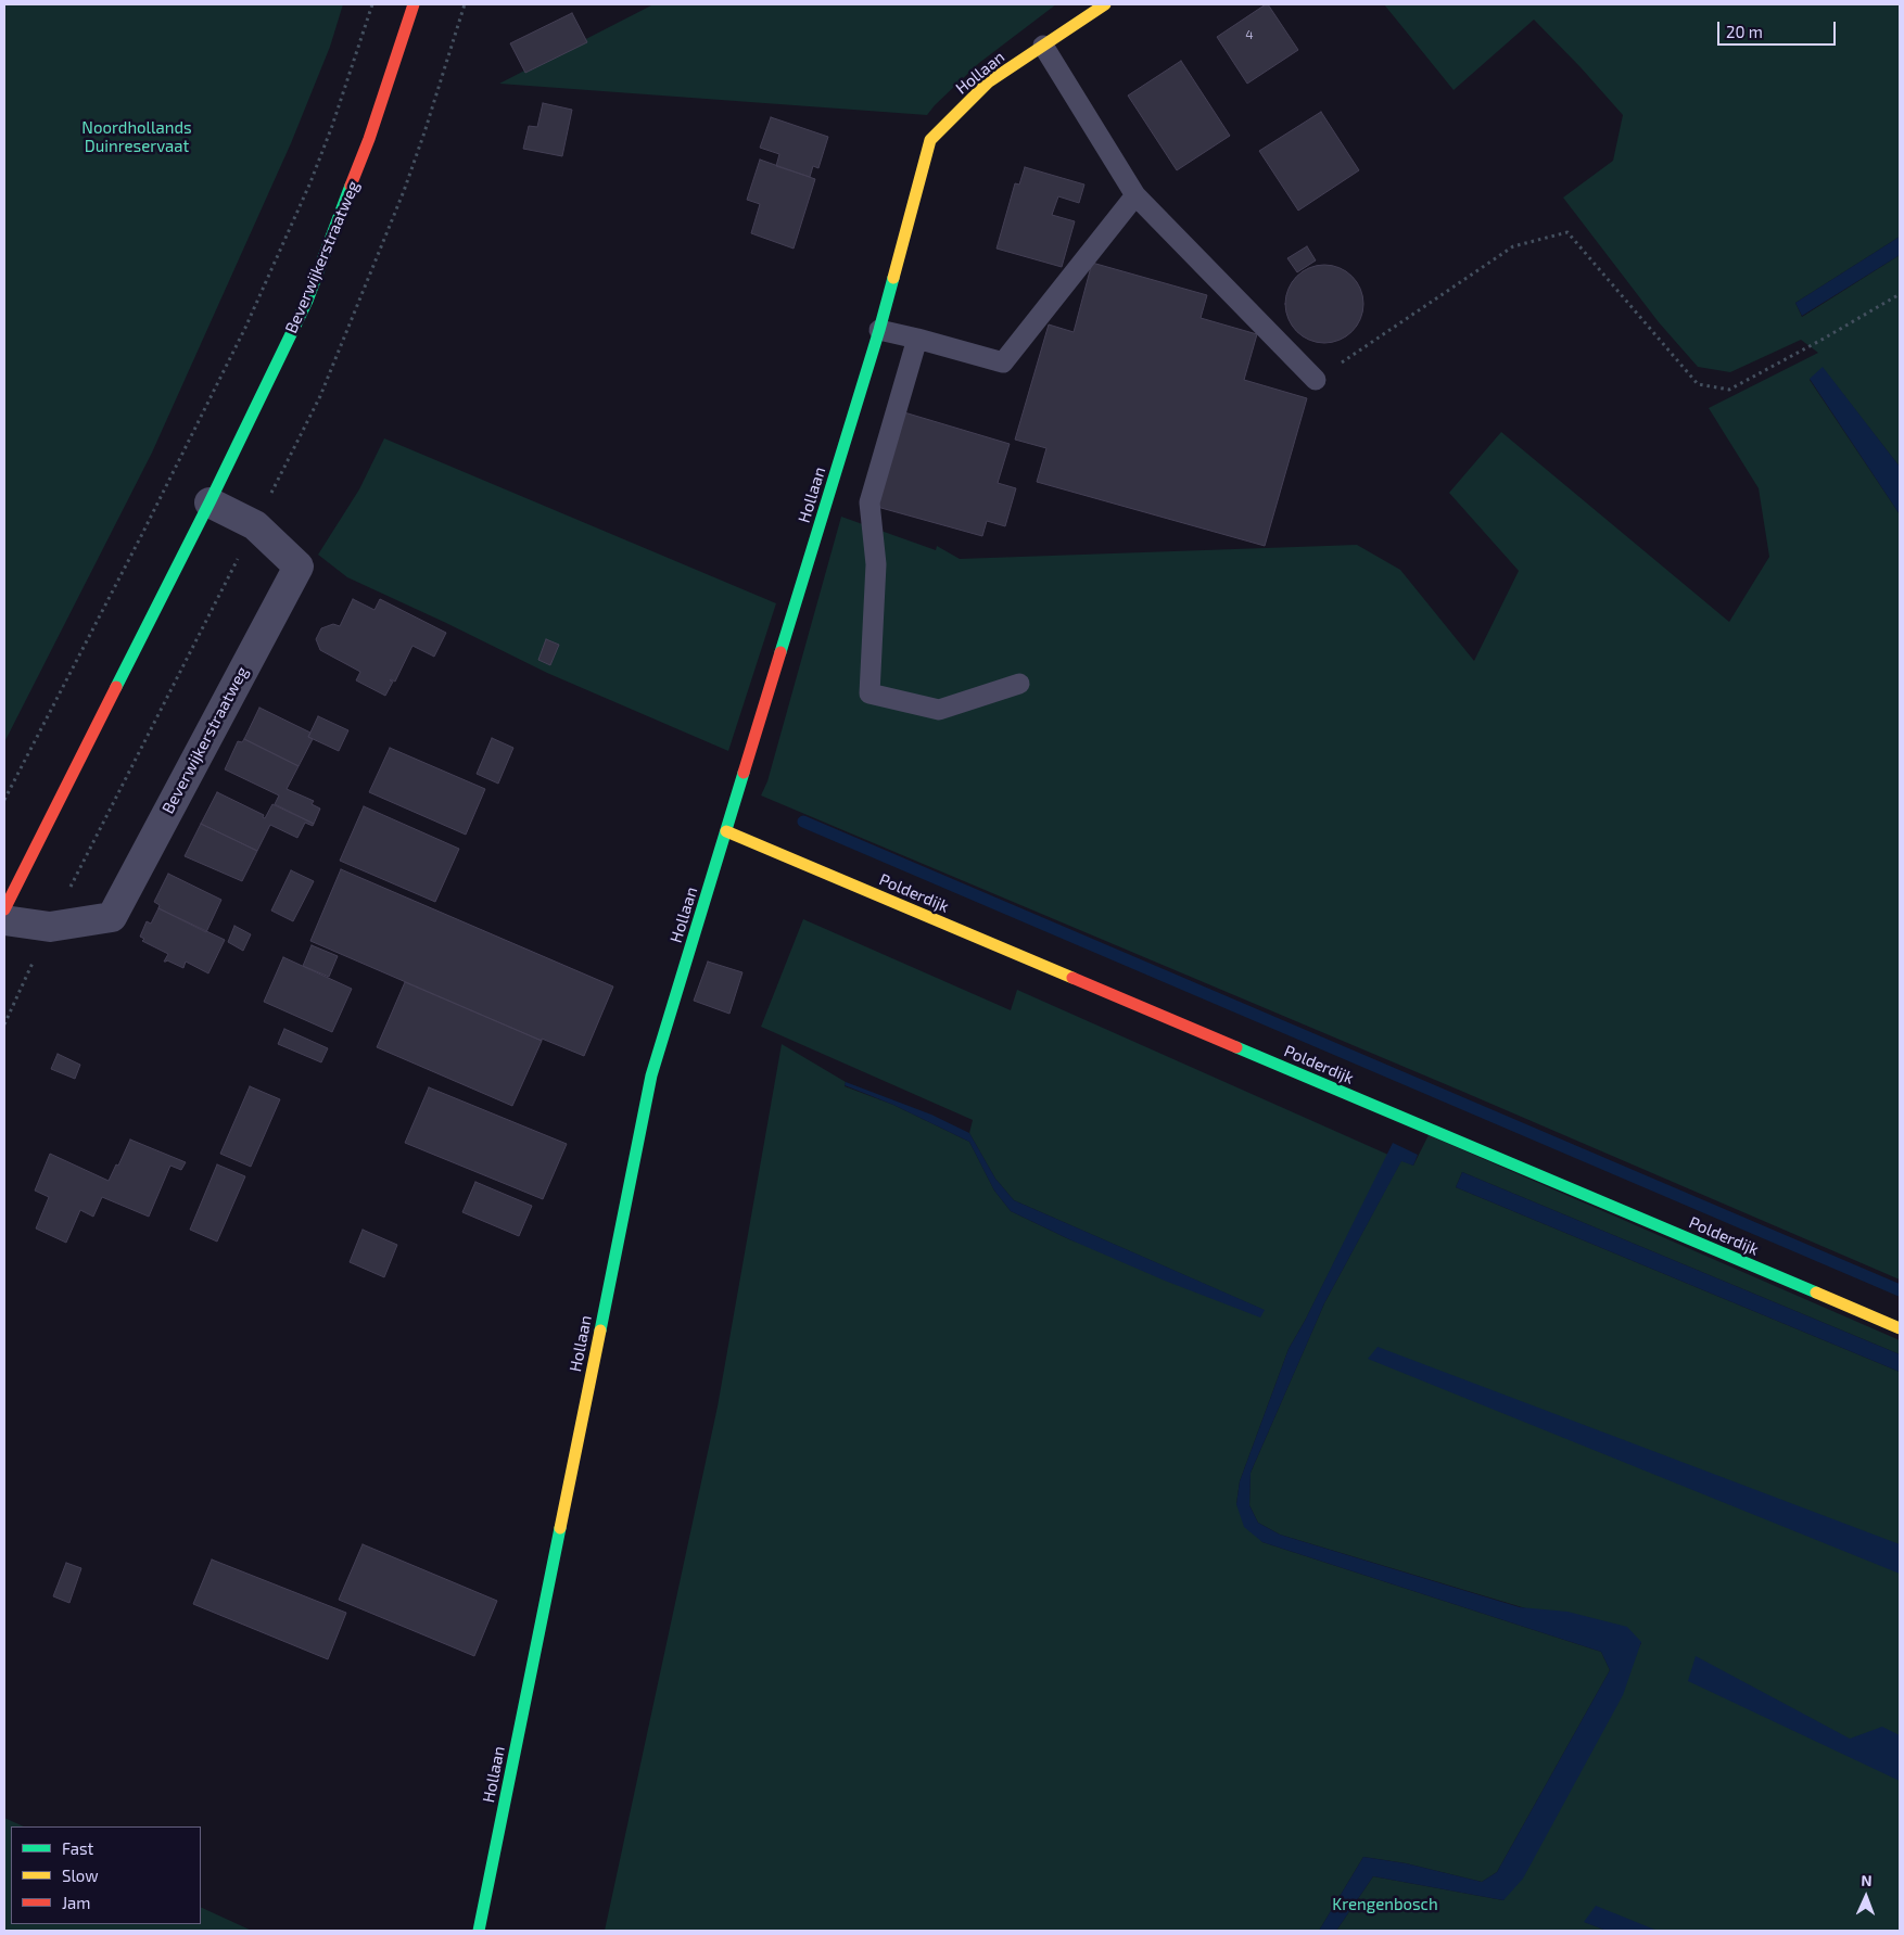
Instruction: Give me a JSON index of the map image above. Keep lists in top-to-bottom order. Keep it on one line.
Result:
{"streets":{"street":["Hollaan","Beverwijkerstraatweg","Polderdijk"]},"crossings":[["Hollaan","Polderdijk"]],"parks":["Noordhollands Duinreservaat","Krengenbosch"],"house_numbers":["4"],"legend":["Fast","Slow","Jam"],"scale_bar":"20 m","north":"top"}
